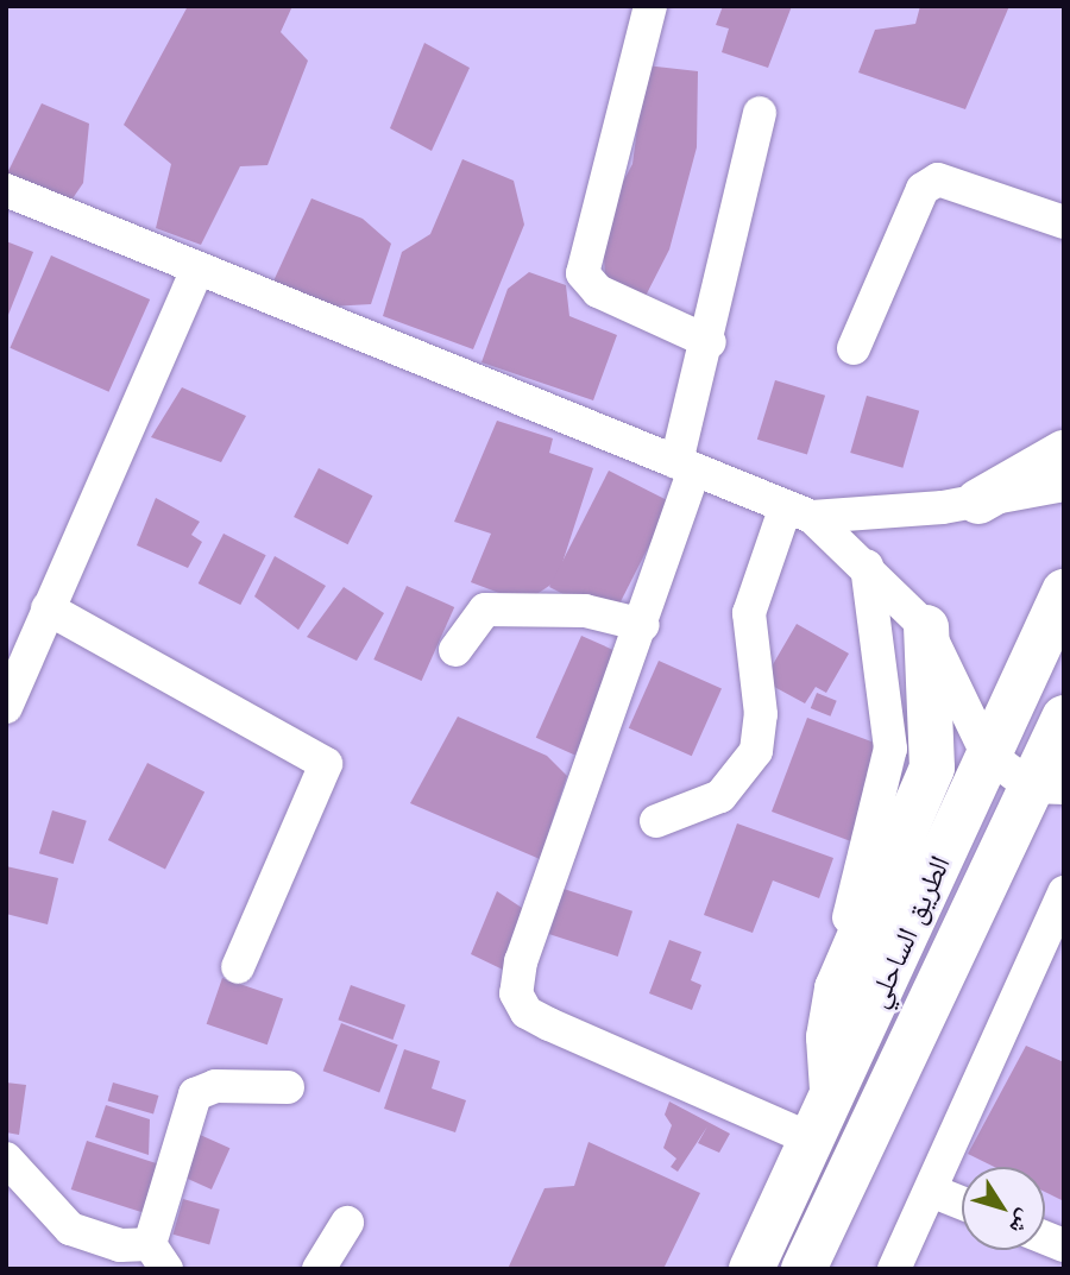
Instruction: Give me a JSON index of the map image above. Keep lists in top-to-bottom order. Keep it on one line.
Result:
{"streets":{"highway":["الطريق الساحلي"]},"north":"bottom right"}
